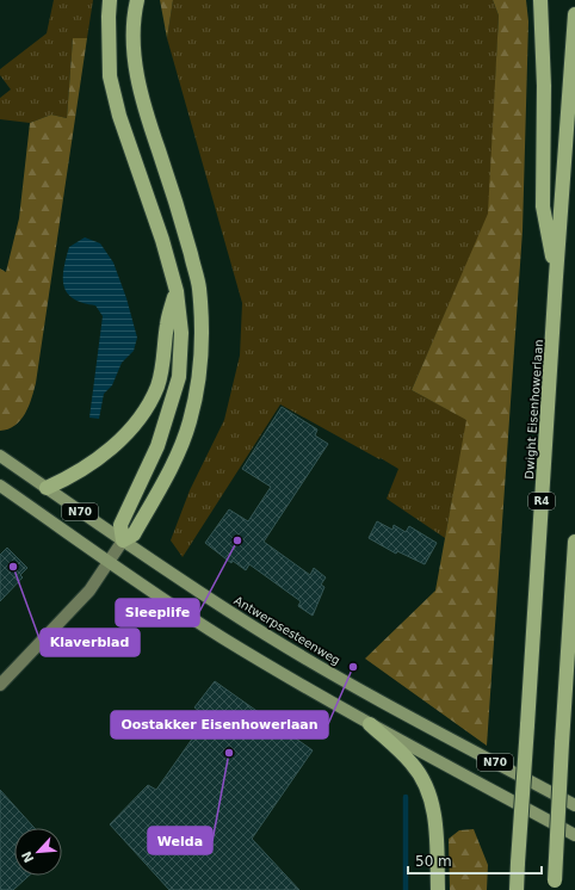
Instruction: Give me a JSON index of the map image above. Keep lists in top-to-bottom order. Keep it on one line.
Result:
{"streets":{"highway":["Dwight Eisenhowerlaan","R4"],"main road":["N70","Antwerpsesteenweg"]},"places":["Sleeplife","Klaverblad","Oostakker Eisenhowerlaan","Welda"],"scale_bar":"50 m","north":"bottom left"}
